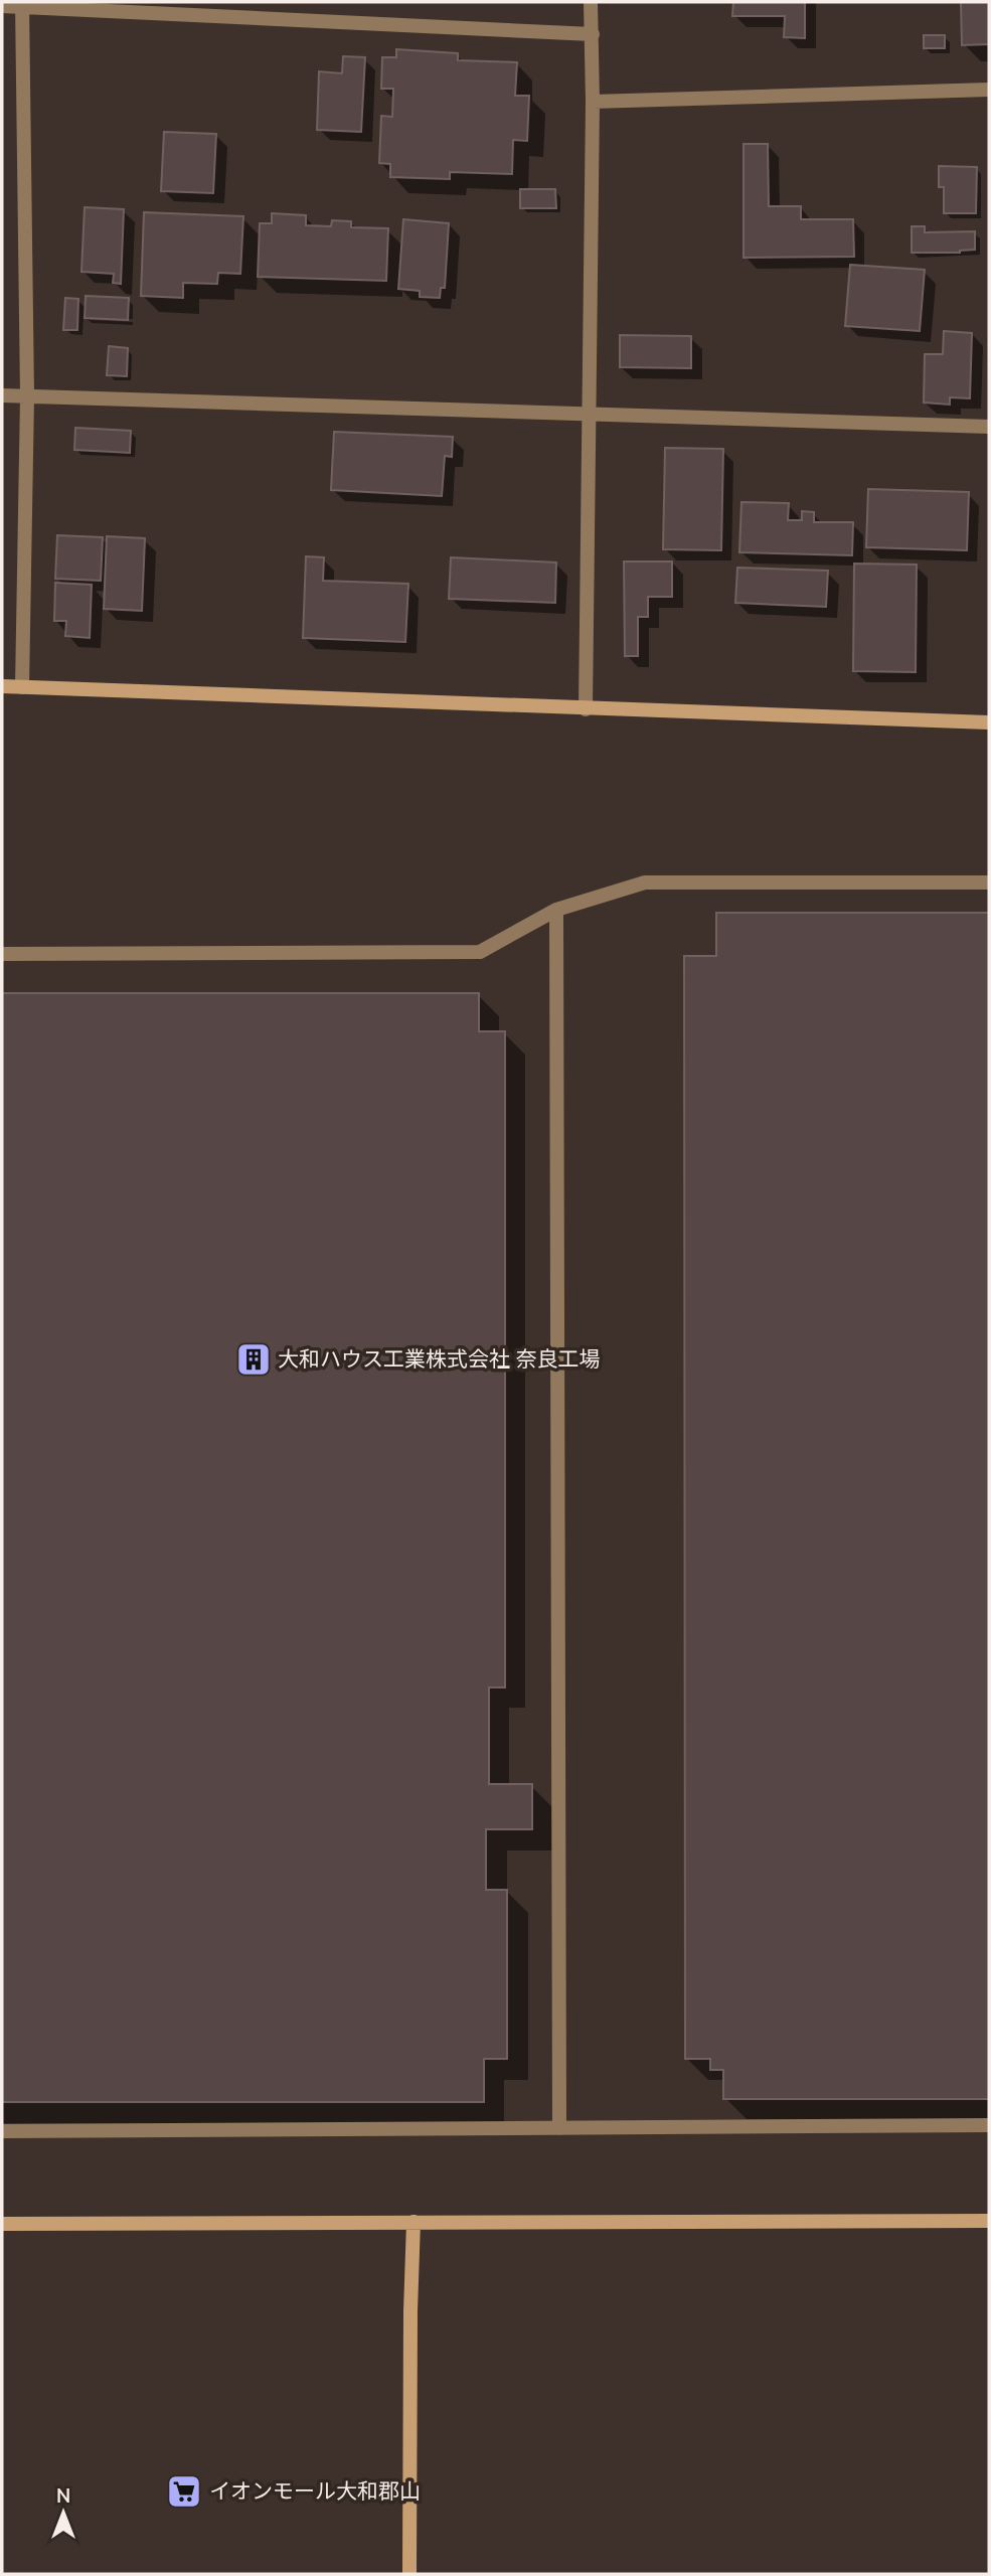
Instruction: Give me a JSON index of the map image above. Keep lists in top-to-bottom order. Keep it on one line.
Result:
{"places":{"building":["大和ハウス工業株式会社 奈良工場"],"supermarket":["イオンモール大和郡山"]},"north":"top"}
